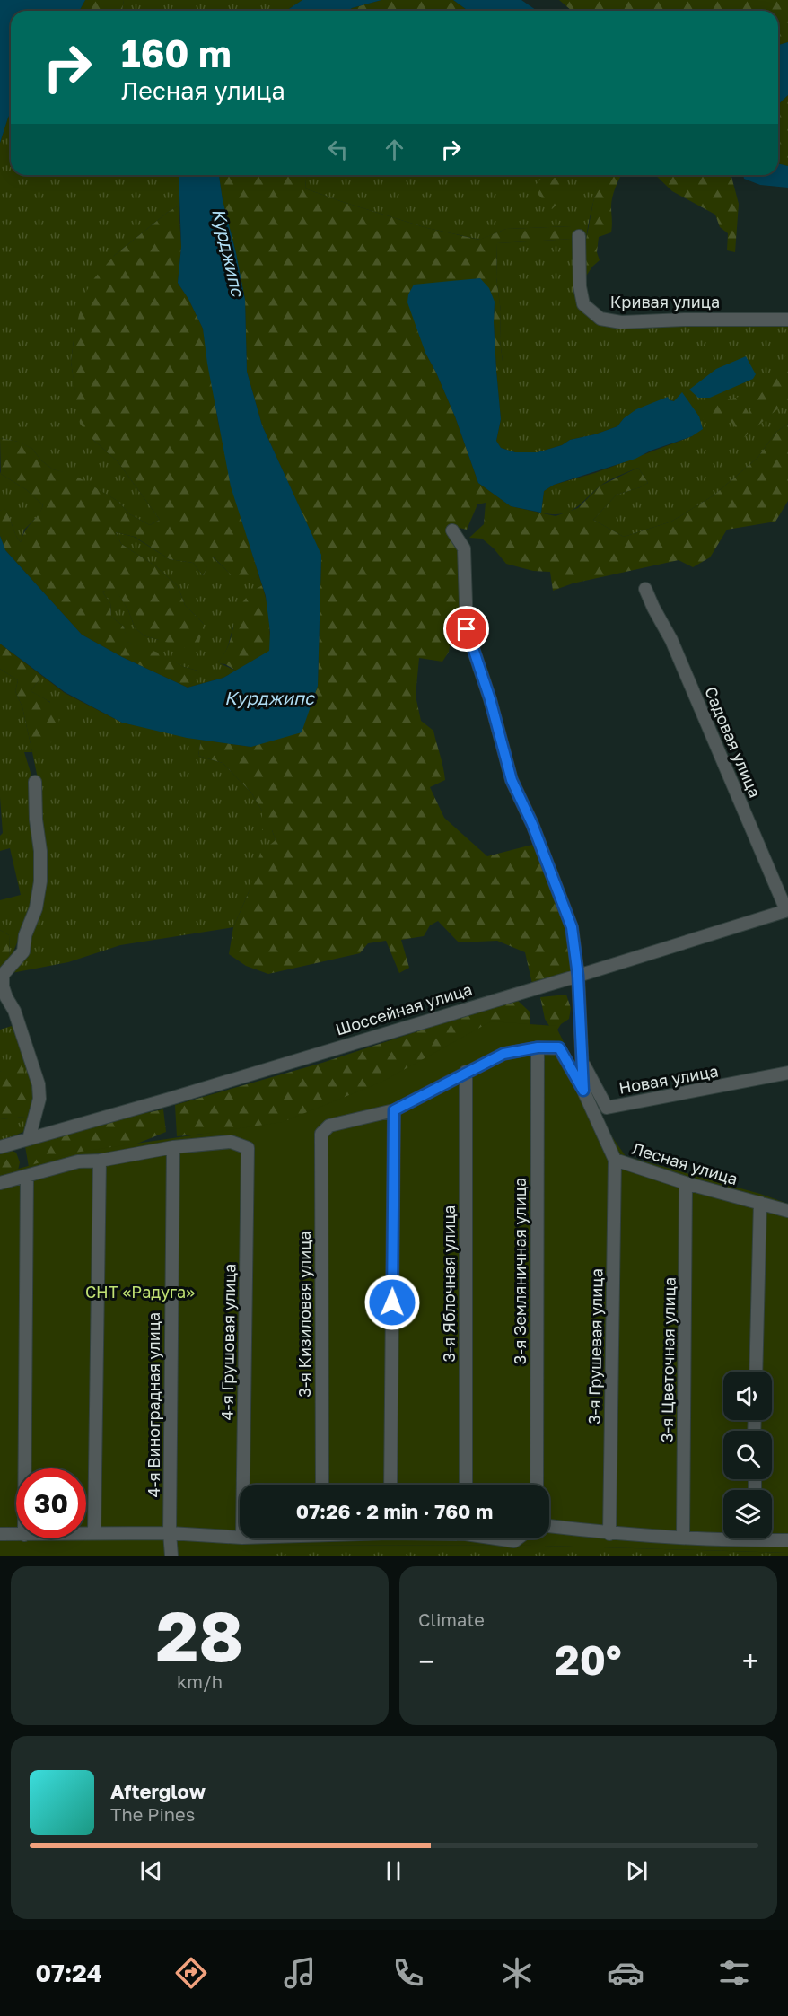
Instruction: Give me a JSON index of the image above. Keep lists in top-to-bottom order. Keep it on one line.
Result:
{"streets":{"street":["Кривая улица","Садовая улица","Шоссейная улица","Новая улица","Лесная улица","3-я Земляничная улица","3-я Яблочная улица","3-я Кизиловая улица","4-я Грушовая улица","3-я Грушевая улица","3-я Цветочная улица","4-я Виноградная улица"]},"crossings":[["Садовая улица","Шоссейная улица"],["Шоссейная улица","Лесная улица"],["Новая улица","Лесная улица"],["Лесная улица","3-я Земляничная улица"],["Лесная улица","3-я Яблочная улица"],["Лесная улица","3-я Кизиловая улица"],["Лесная улица","3-я Грушевая улица"],["Лесная улица","3-я Цветочная улица"],["4-я Грушовая улица","4-я Виноградная улица"]],"water":["Курджипс"],"parks":["СНТ «Радуга»"],"page":{"turn":["160 m","Лесная улица"],"limit":"30","trip":"07:26 · 2 min · 760 m","tile":[["28","km/h"],"Climate"],"heat":["−","20°","+"],"song":["Afterglow","The Pines"],"tabs":"07:24"}}
